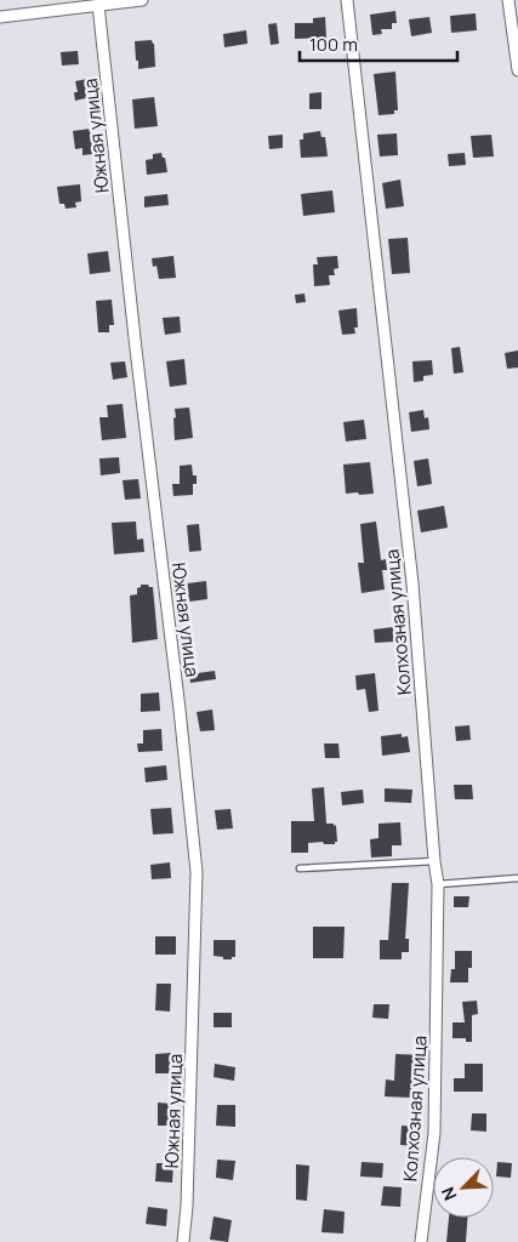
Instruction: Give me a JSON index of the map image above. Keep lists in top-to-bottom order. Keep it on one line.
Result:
{"streets":{"street":["Южная улица","Колхозная улица"]},"scale_bar":"100 m","north":"bottom left"}
